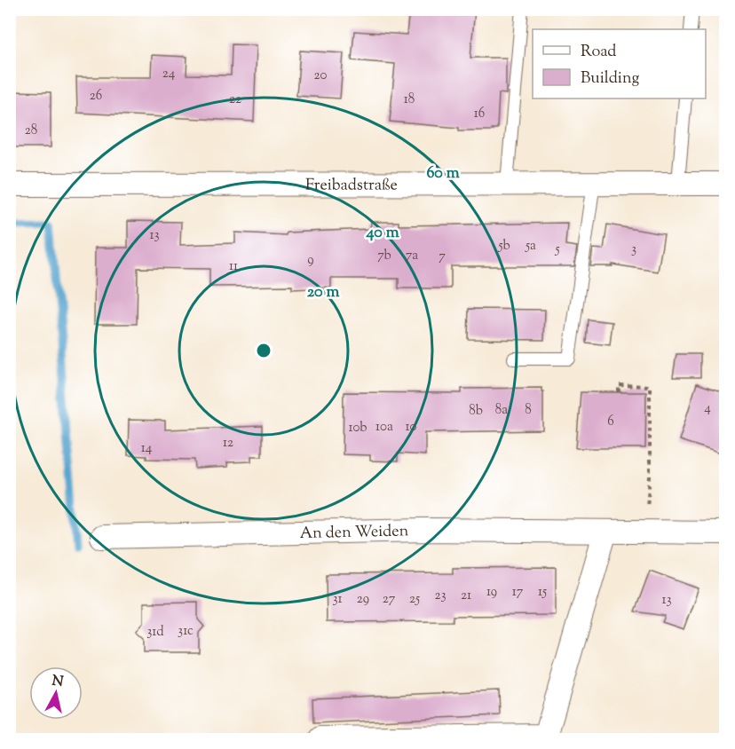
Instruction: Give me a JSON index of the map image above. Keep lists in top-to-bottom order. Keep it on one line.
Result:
{"streets":{"street":["Freibadstraße","An den Weiden"]},"house_numbers":["24","20","26","22","18","16","28","13","5b","5a","5","3","7b","7a","7","9","11","4","8a","8","8b","6","10a","10","10b","12","14","19","17","15","23","21","31","29","27","25","13","31c","31d"],"legend":["Road","Building"],"north":"top","rings":["60 m","40 m","20 m"]}
